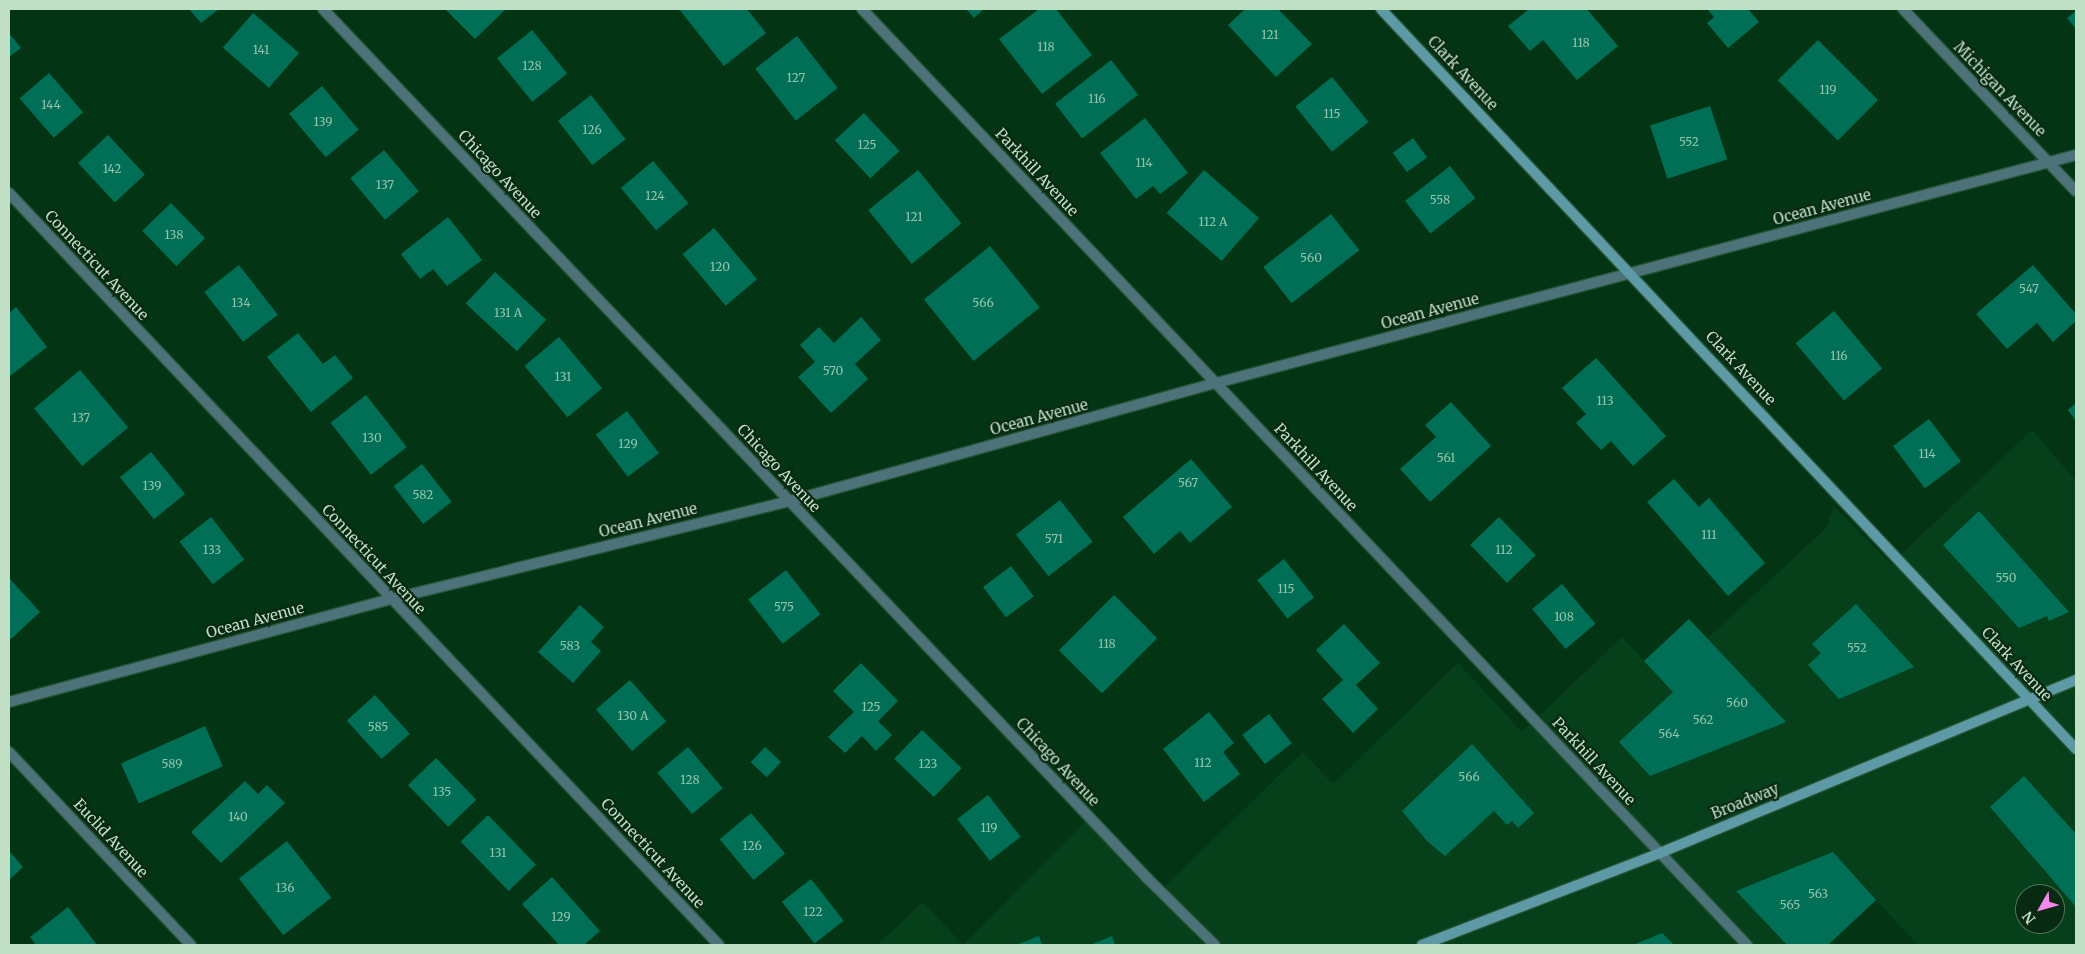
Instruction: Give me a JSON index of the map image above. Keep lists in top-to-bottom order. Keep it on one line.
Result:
{"streets":{"street":["Clark Avenue","Michigan Avenue","Parkhill Avenue","Chicago Avenue","Ocean Avenue","Connecticut Avenue","Broadway","Euclid Avenue"]},"crossings":[["Clark Avenue","Ocean Avenue"],["Clark Avenue","Broadway"],["Michigan Avenue","Ocean Avenue"],["Parkhill Avenue","Ocean Avenue"],["Parkhill Avenue","Broadway"],["Chicago Avenue","Ocean Avenue"],["Ocean Avenue","Connecticut Avenue"]],"house_numbers":["121","118","118","141","128","127","119","116","144","115","139","126","552","125","114","142","137","124","558","121","112 A","138","560","120","547","134","566","131 A","116","570","131","113","137","130","129","114","561","567","139","582","111","571","133","112","550","115","575","108","118","583","552","560","125","130 A","562","585","564","112","589","123","566","128","135","140","119","126","131","136","563","565","122","129"],"north":"bottom left"}
